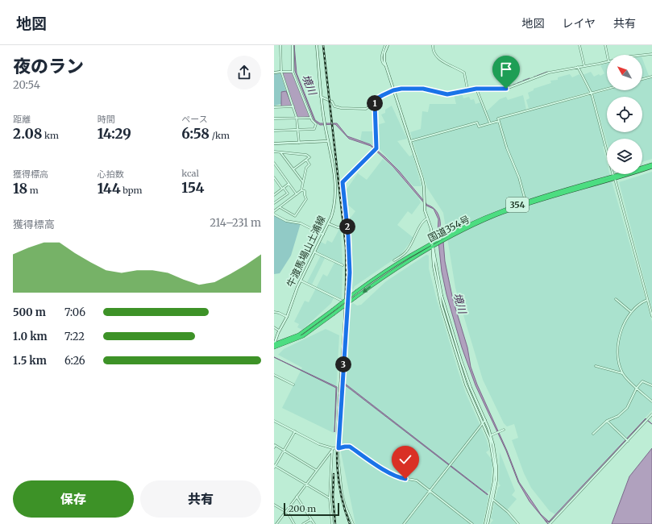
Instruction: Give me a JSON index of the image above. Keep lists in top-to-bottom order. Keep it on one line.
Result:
{"streets":{"highway":["354","国道354号"],"street":["牛渡馬場山土浦線"]},"crossings":[["国道354号","牛渡馬場山土浦線"]],"water":["境川"],"scale_bar":"200 m","north":"top left","page":{"header":"地図","nav":["地図","レイヤ","共有"],"heading":["夜のラン","20:54"],"pins":["1","2","3"],"stats":[["距離","2.08 km"],["時間","14:29"],["ペース","6:58 /km"],["獲得標高","18 m"],["心拍数","144 bpm"],["kcal","154"]],"chart":["獲得標高","214–231 m"],"list":[{"name":"500 m","note":"7:06"},{"name":"1.0 km","note":"7:22"},{"name":"1.5 km","note":"6:26"}],"buttons":["保存","共有"],"scale":"200 m"}}
